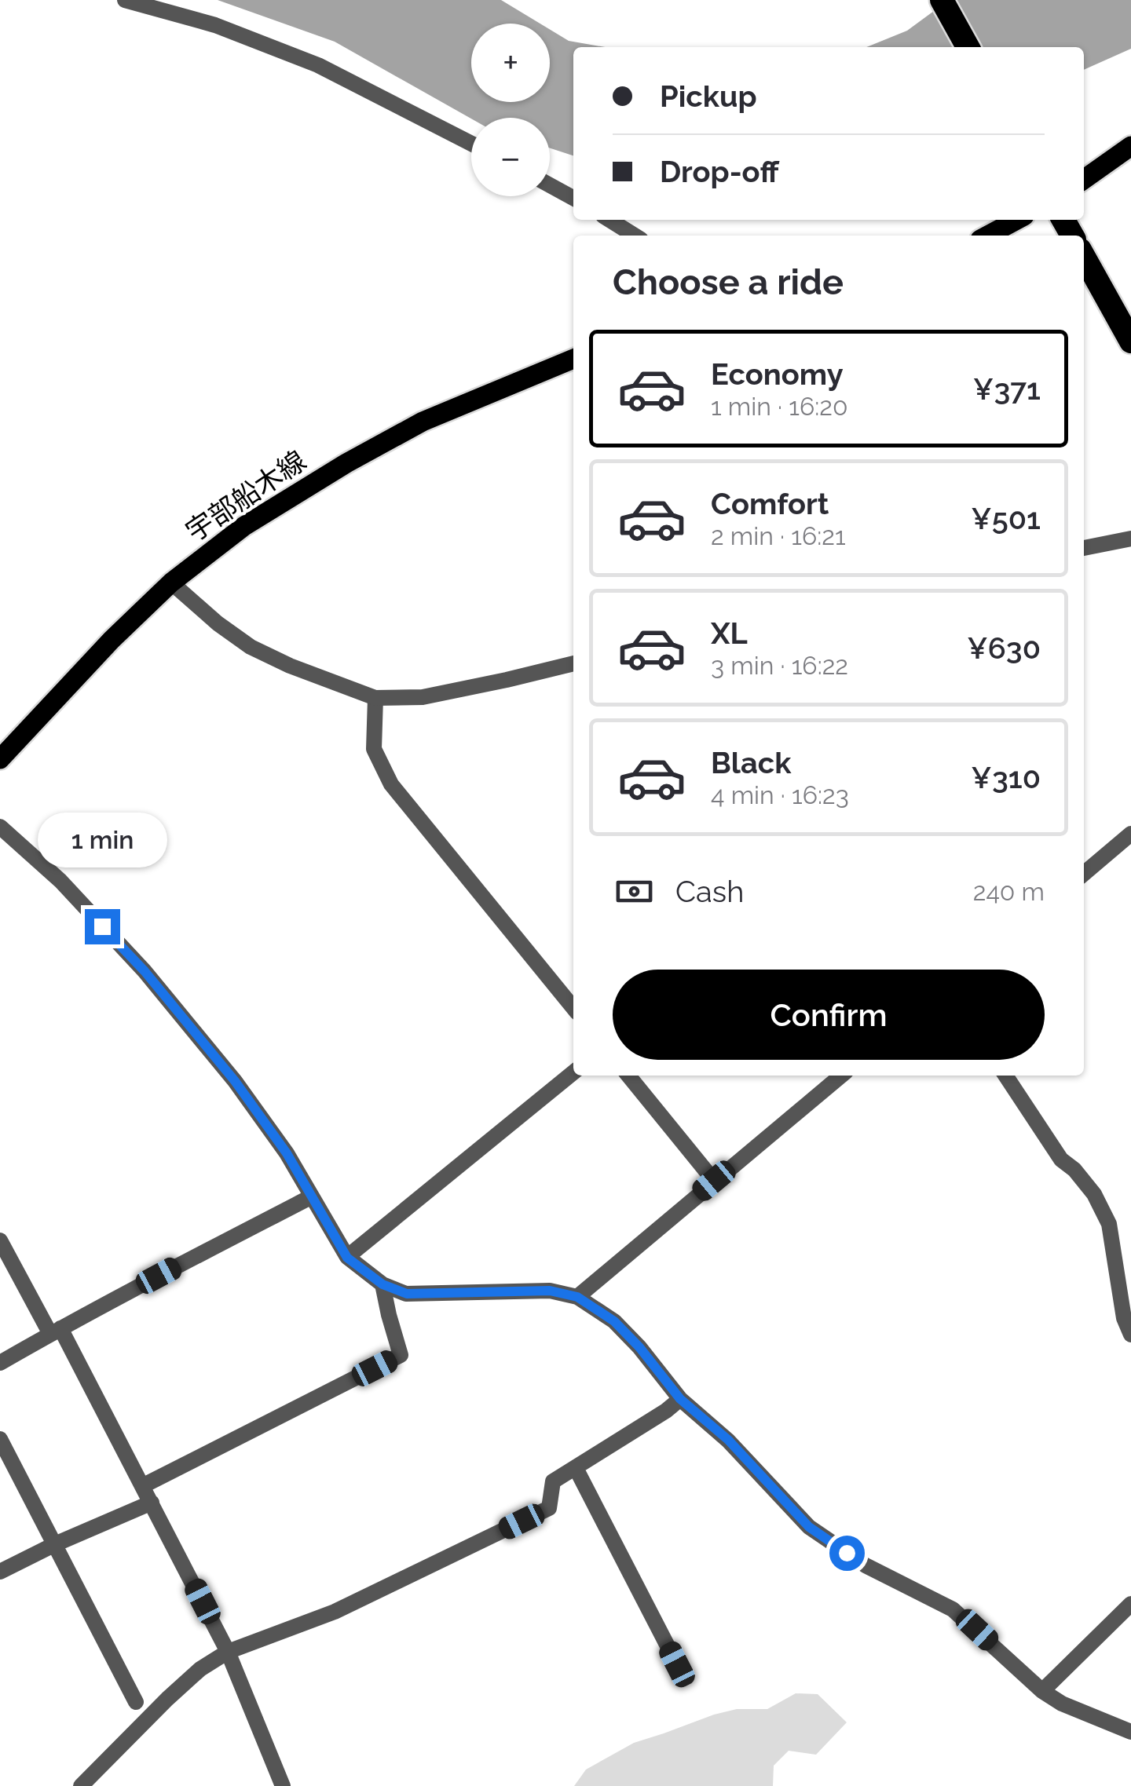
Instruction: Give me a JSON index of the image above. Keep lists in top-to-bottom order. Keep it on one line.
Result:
{"streets":{"main road":["宇部船木線"]},"page":{"map_buttons":["+","−"],"banner":["Pickup","Drop-off"],"heading":"Choose a ride","list":[{"name":"Economy","note":"1 min · 16:20","value":"¥371"},{"name":"Comfort","note":"2 min · 16:21","value":"¥501"},{"name":"XL","note":"3 min · 16:22","value":"¥630"},{"name":"Black","note":"4 min · 16:23","value":"¥310"}],"bubble":"1 min","pay":["Cash","240 m"],"buttons":"Confirm"}}
